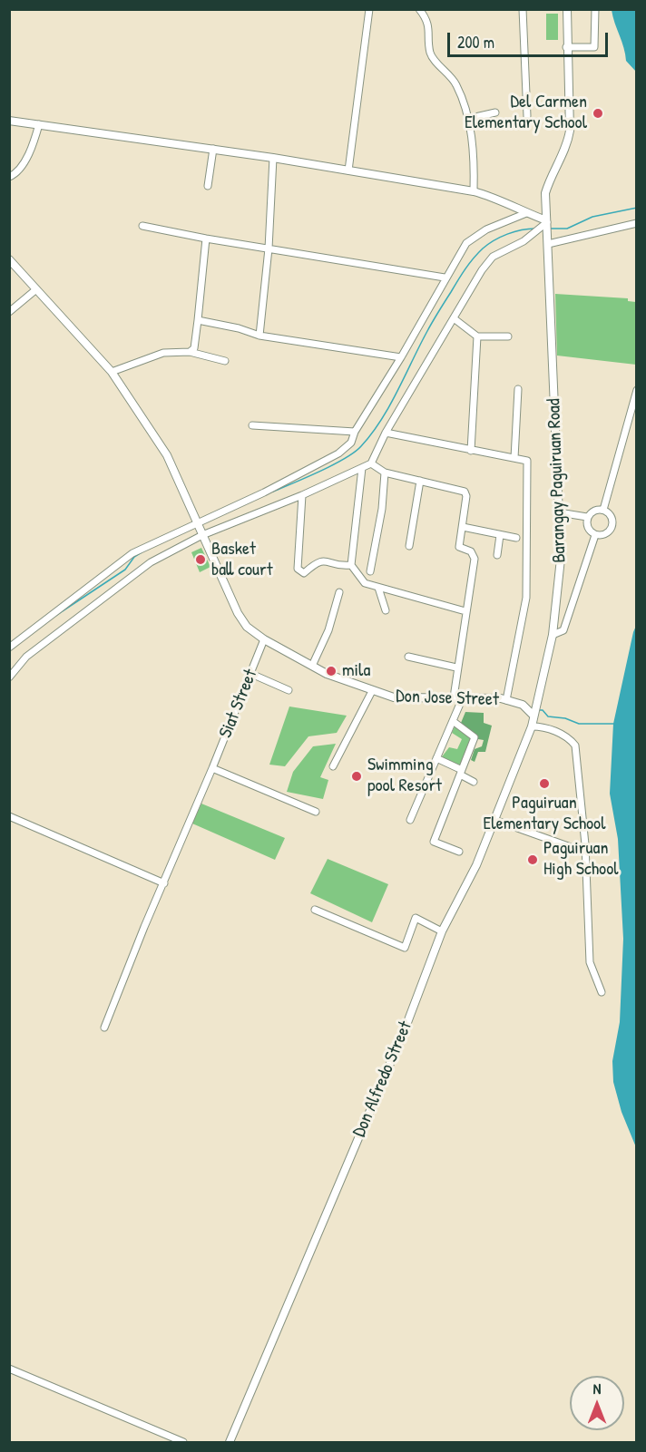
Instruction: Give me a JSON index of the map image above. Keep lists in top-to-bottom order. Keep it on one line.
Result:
{"streets":{"street":["Barangay Paguiruan Road","Don Jose Street","Siat Street","Don Alfredo Street"]},"crossings":[["Barangay Paguiruan Road","Don Jose Street"],["Barangay Paguiruan Road","Don Alfredo Street"],["Don Jose Street","Siat Street"],["Don Jose Street","Don Alfredo Street"]],"places":["Del Carmen Elementary School","Basket ball court","mila","Swimming pool Resort","Paguiruan Elementary School","Paguiruan High School"],"scale_bar":"200 m","north":"top"}
